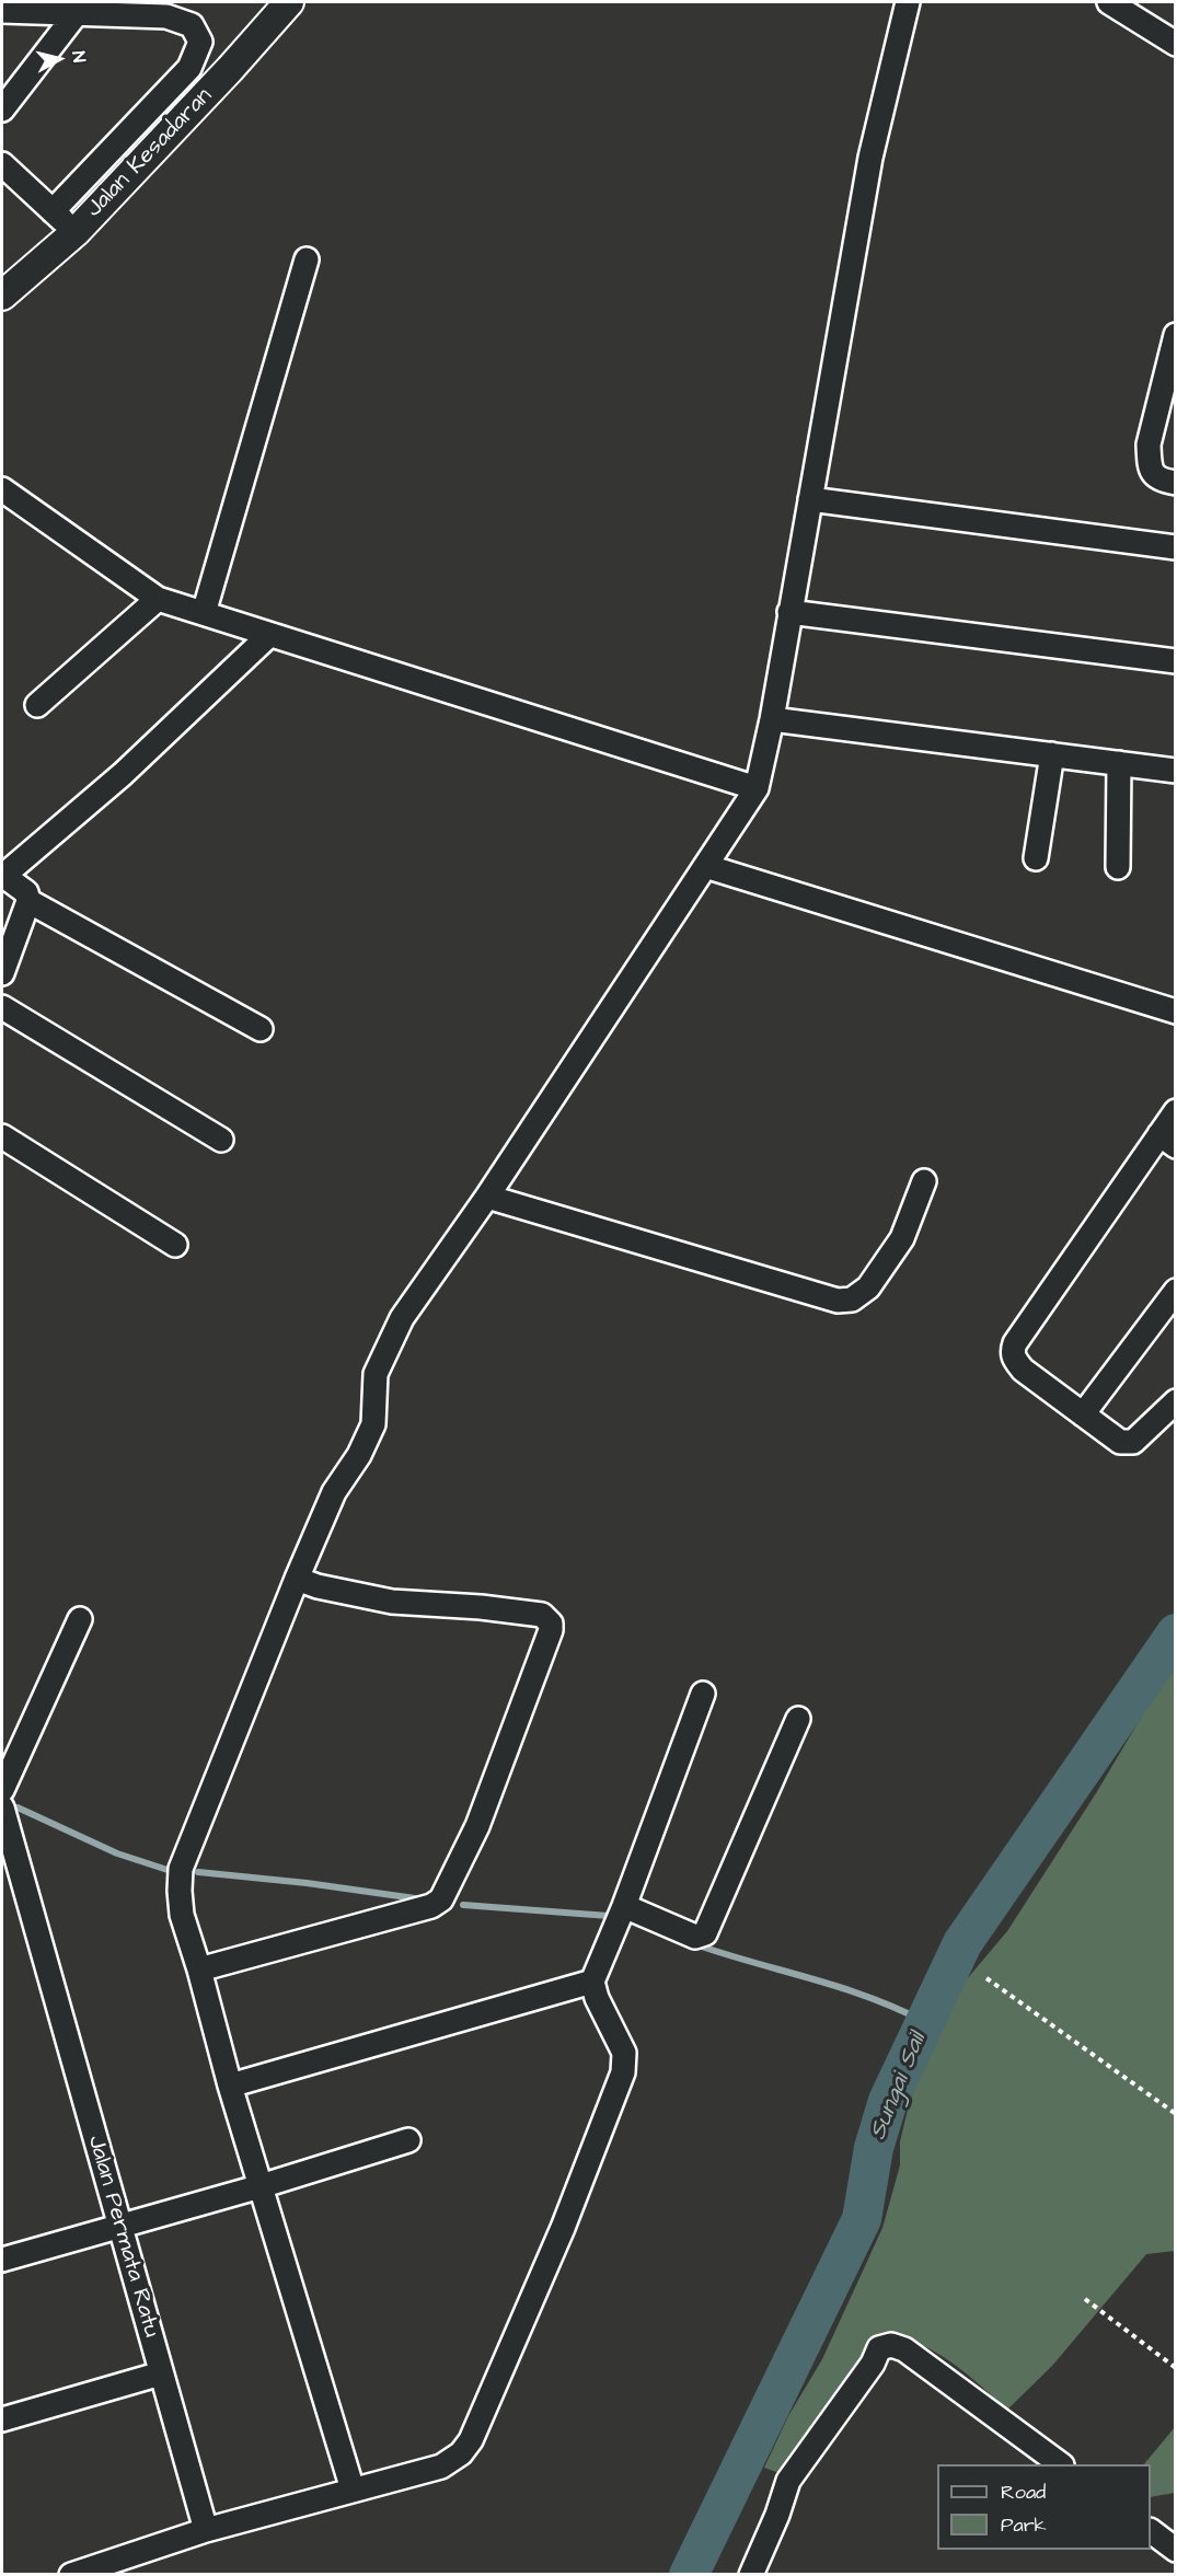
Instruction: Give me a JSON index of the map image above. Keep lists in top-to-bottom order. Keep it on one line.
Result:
{"streets":{"street":["Jalan Kesadaran","Jalan Permata Ratu"]},"water":["Sungai Sail"],"legend":["Road","Park"],"north":"right"}
